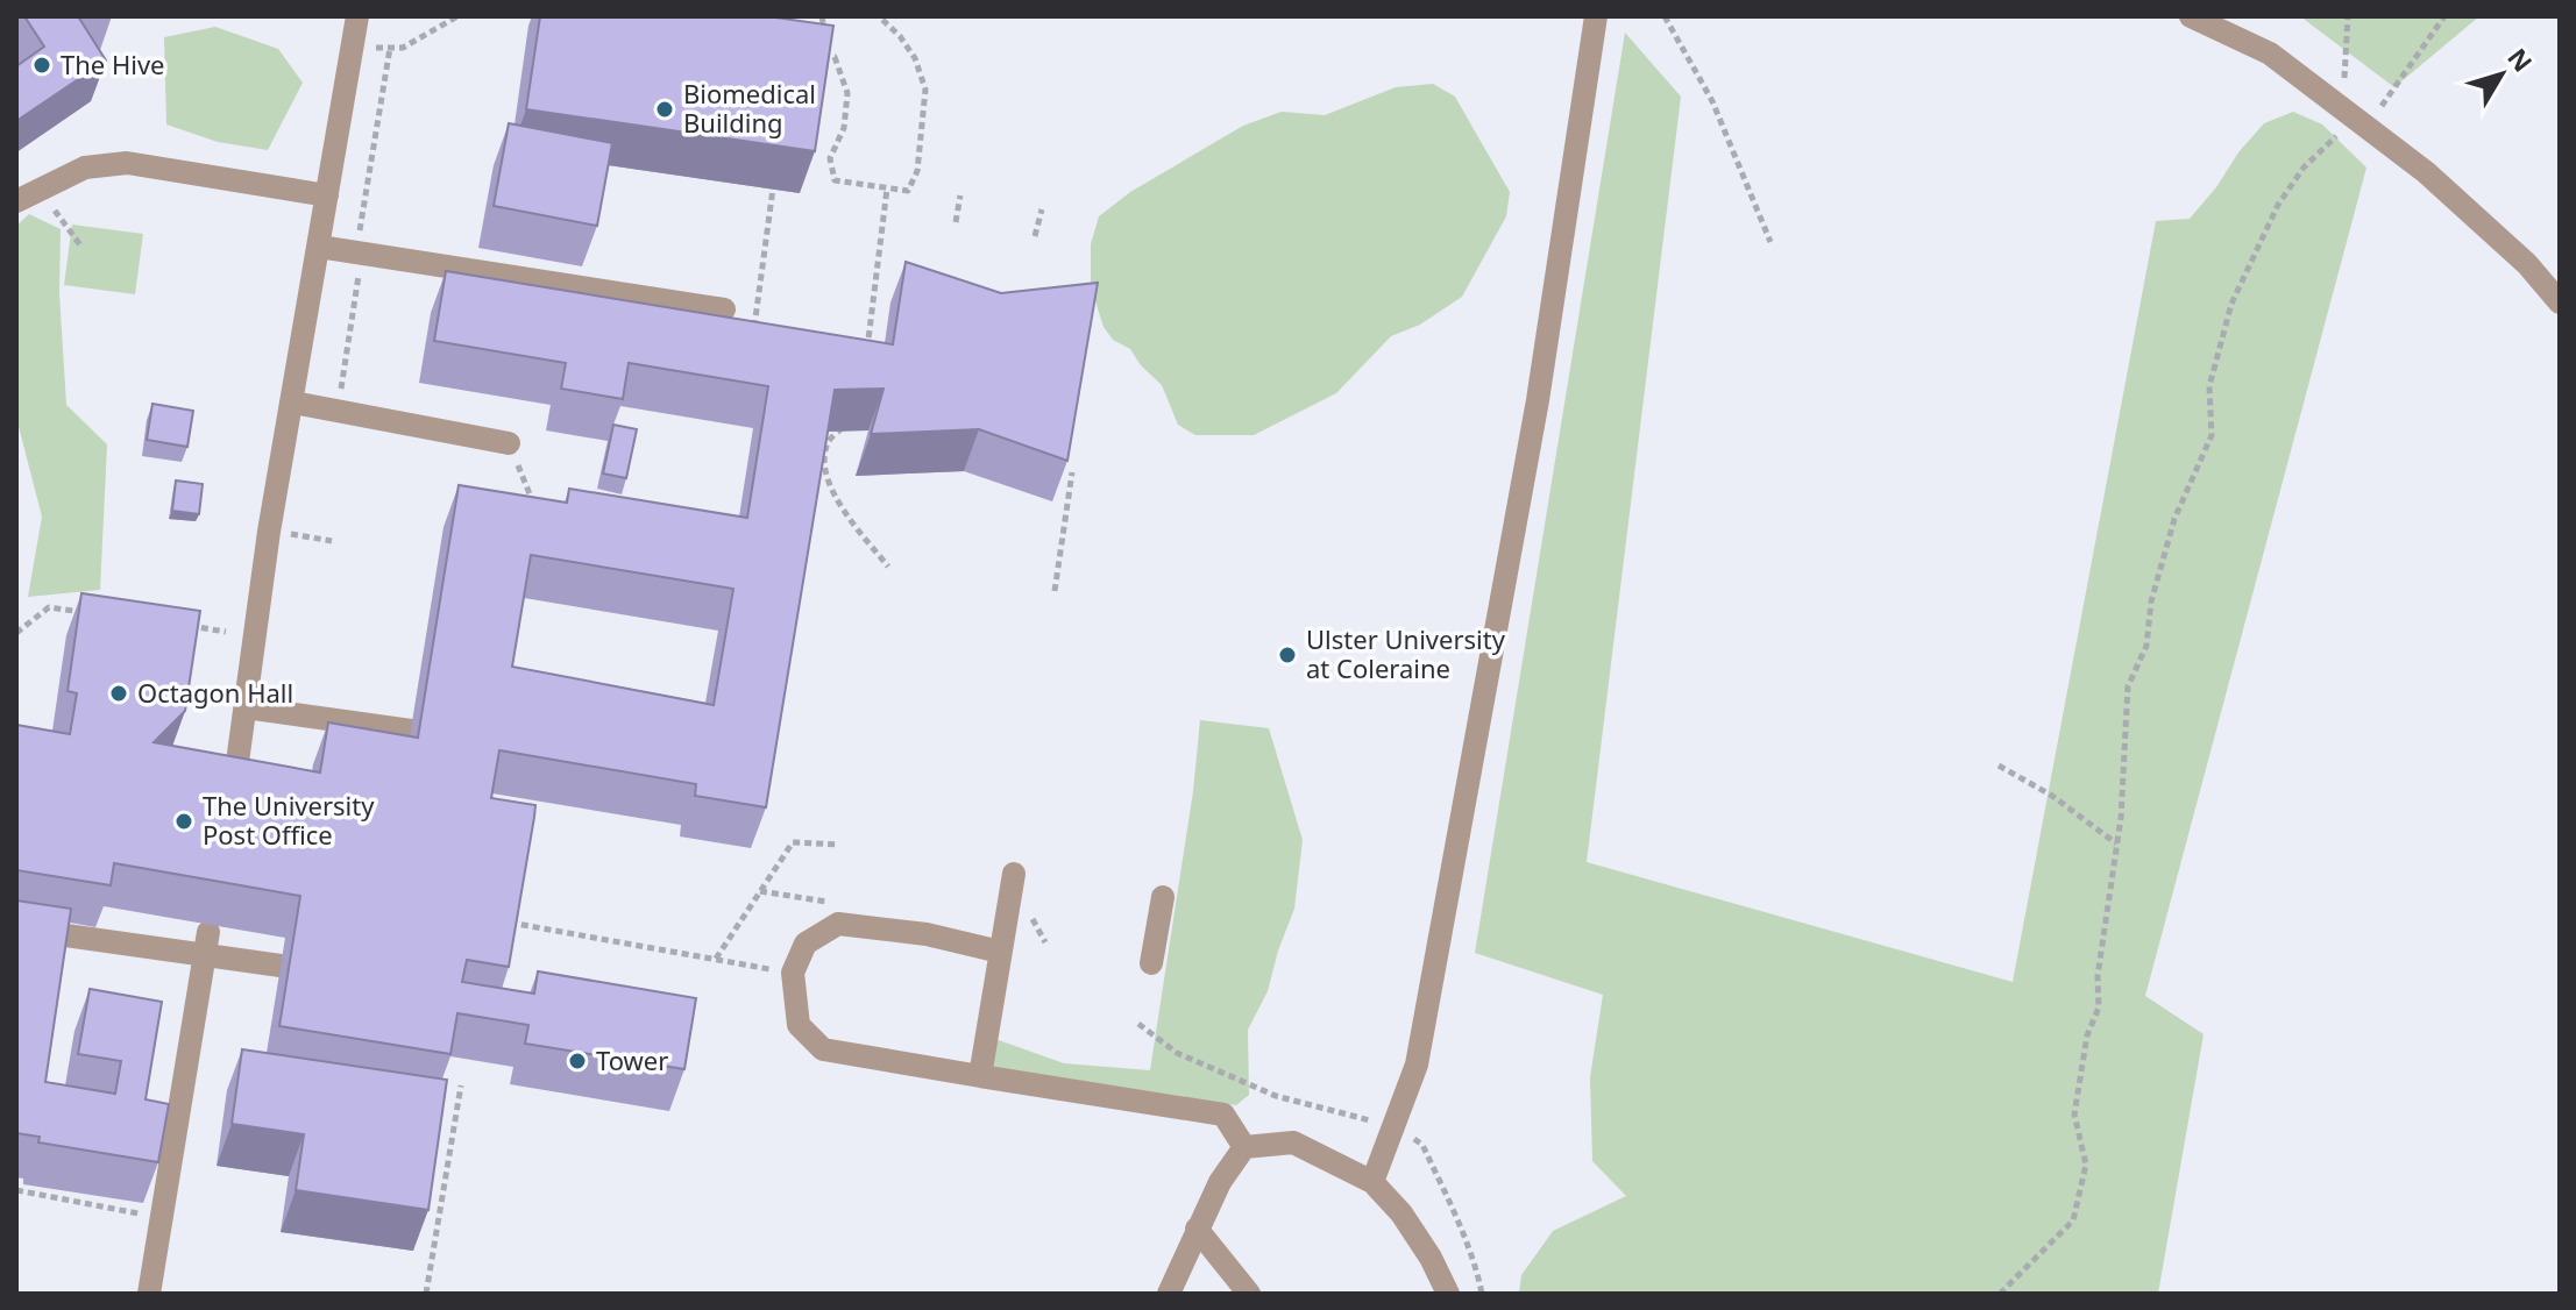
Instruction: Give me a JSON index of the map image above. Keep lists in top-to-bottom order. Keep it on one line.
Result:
{"places":["The Hive","Biomedical Building","Ulster University at Coleraine","Octagon Hall","The University Post Office","Tower"],"north":"top right"}
